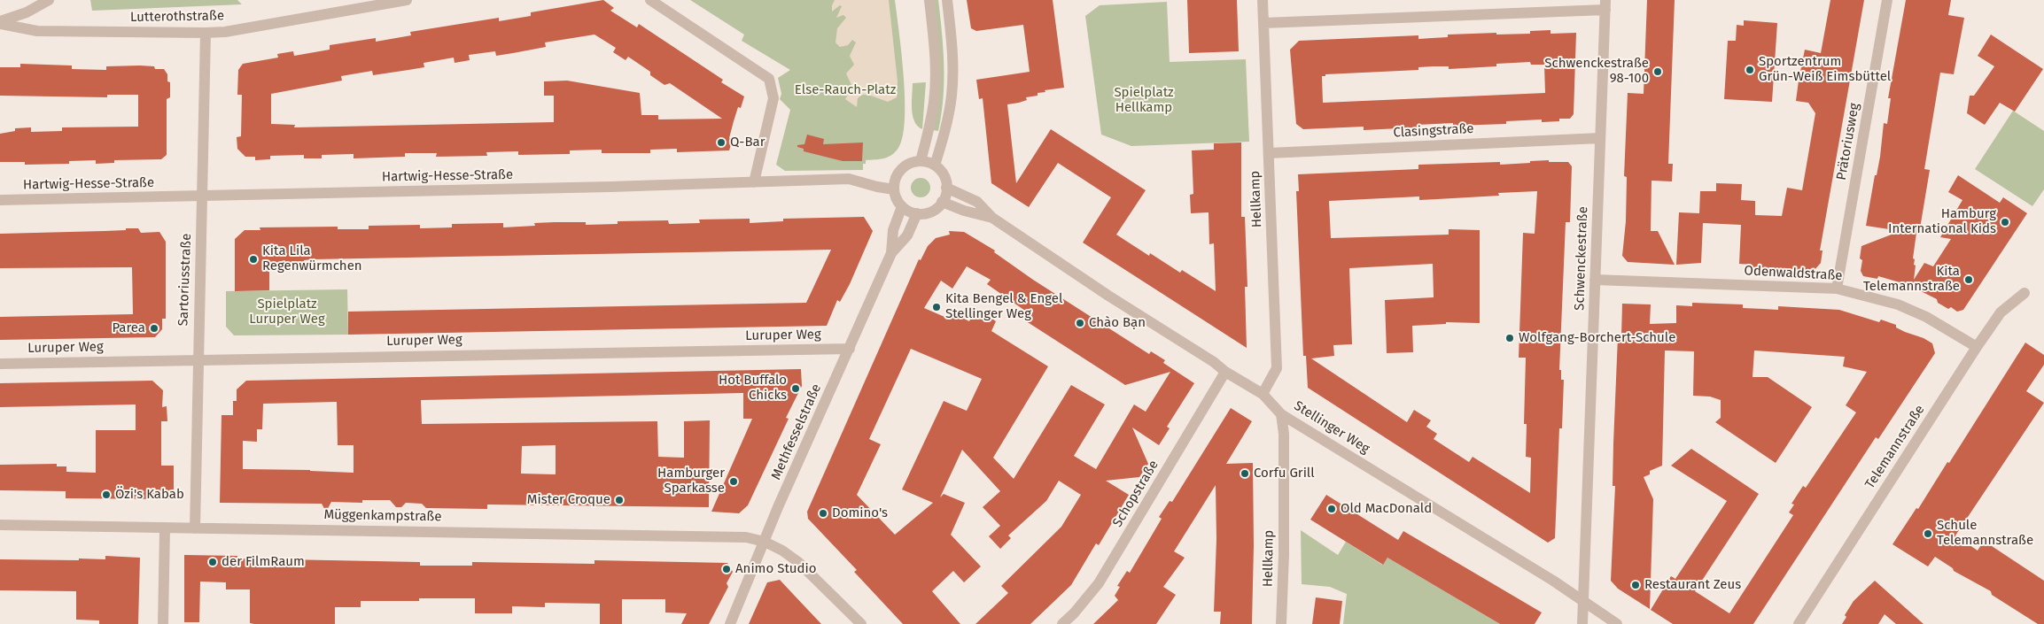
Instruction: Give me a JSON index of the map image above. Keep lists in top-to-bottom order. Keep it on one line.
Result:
{"streets":{"street":["Lutterothstraße","Clasingstraße","Prätoriusweg","Hartwig-Hesse-Straße","Hellkamp","Schwenckestraße","Odenwaldstraße","Sartoriusstraße","Luruper Weg","Stellinger Weg","Methfesselstraße","Telemannstraße","Schopstraße","Müggenkampstraße"]},"crossings":[["Lutterothstraße","Sartoriusstraße"],["Clasingstraße","Hellkamp"],["Clasingstraße","Schwenckestraße"],["Prätoriusweg","Odenwaldstraße"],["Hartwig-Hesse-Straße","Sartoriusstraße"],["Hartwig-Hesse-Straße","Stellinger Weg"],["Hartwig-Hesse-Straße","Methfesselstraße"],["Hellkamp","Stellinger Weg"],["Schwenckestraße","Odenwaldstraße"],["Schwenckestraße","Stellinger Weg"],["Odenwaldstraße","Telemannstraße"],["Sartoriusstraße","Luruper Weg"],["Sartoriusstraße","Müggenkampstraße"],["Luruper Weg","Methfesselstraße"],["Stellinger Weg","Methfesselstraße"],["Stellinger Weg","Schopstraße"],["Methfesselstraße","Müggenkampstraße"]],"parks":["Else-Rauch-Platz","Spielplatz Hellkamp","Spielplatz Luruper Weg"],"places":["Sportzentrum Grün-Weiß Eimsbüttel","Schwenckestraße 98-100","Q-Bar","Hamburg International Kids","Kita Lila Regenwürmchen","Kita Telemannstraße","Kita Bengel & Engel Stellinger Weg","Chào Bạn","Parea","Wolfgang-Borchert-Schule","Hot Buffalo Chicks","Corfu Grill","Hamburger Sparkasse","Özi's Kabab","Mister Croque","Old MacDonald","Domino's","Schule Telemannstraße","der FilmRaum","Animo Studio","Restaurant Zeus"]}
